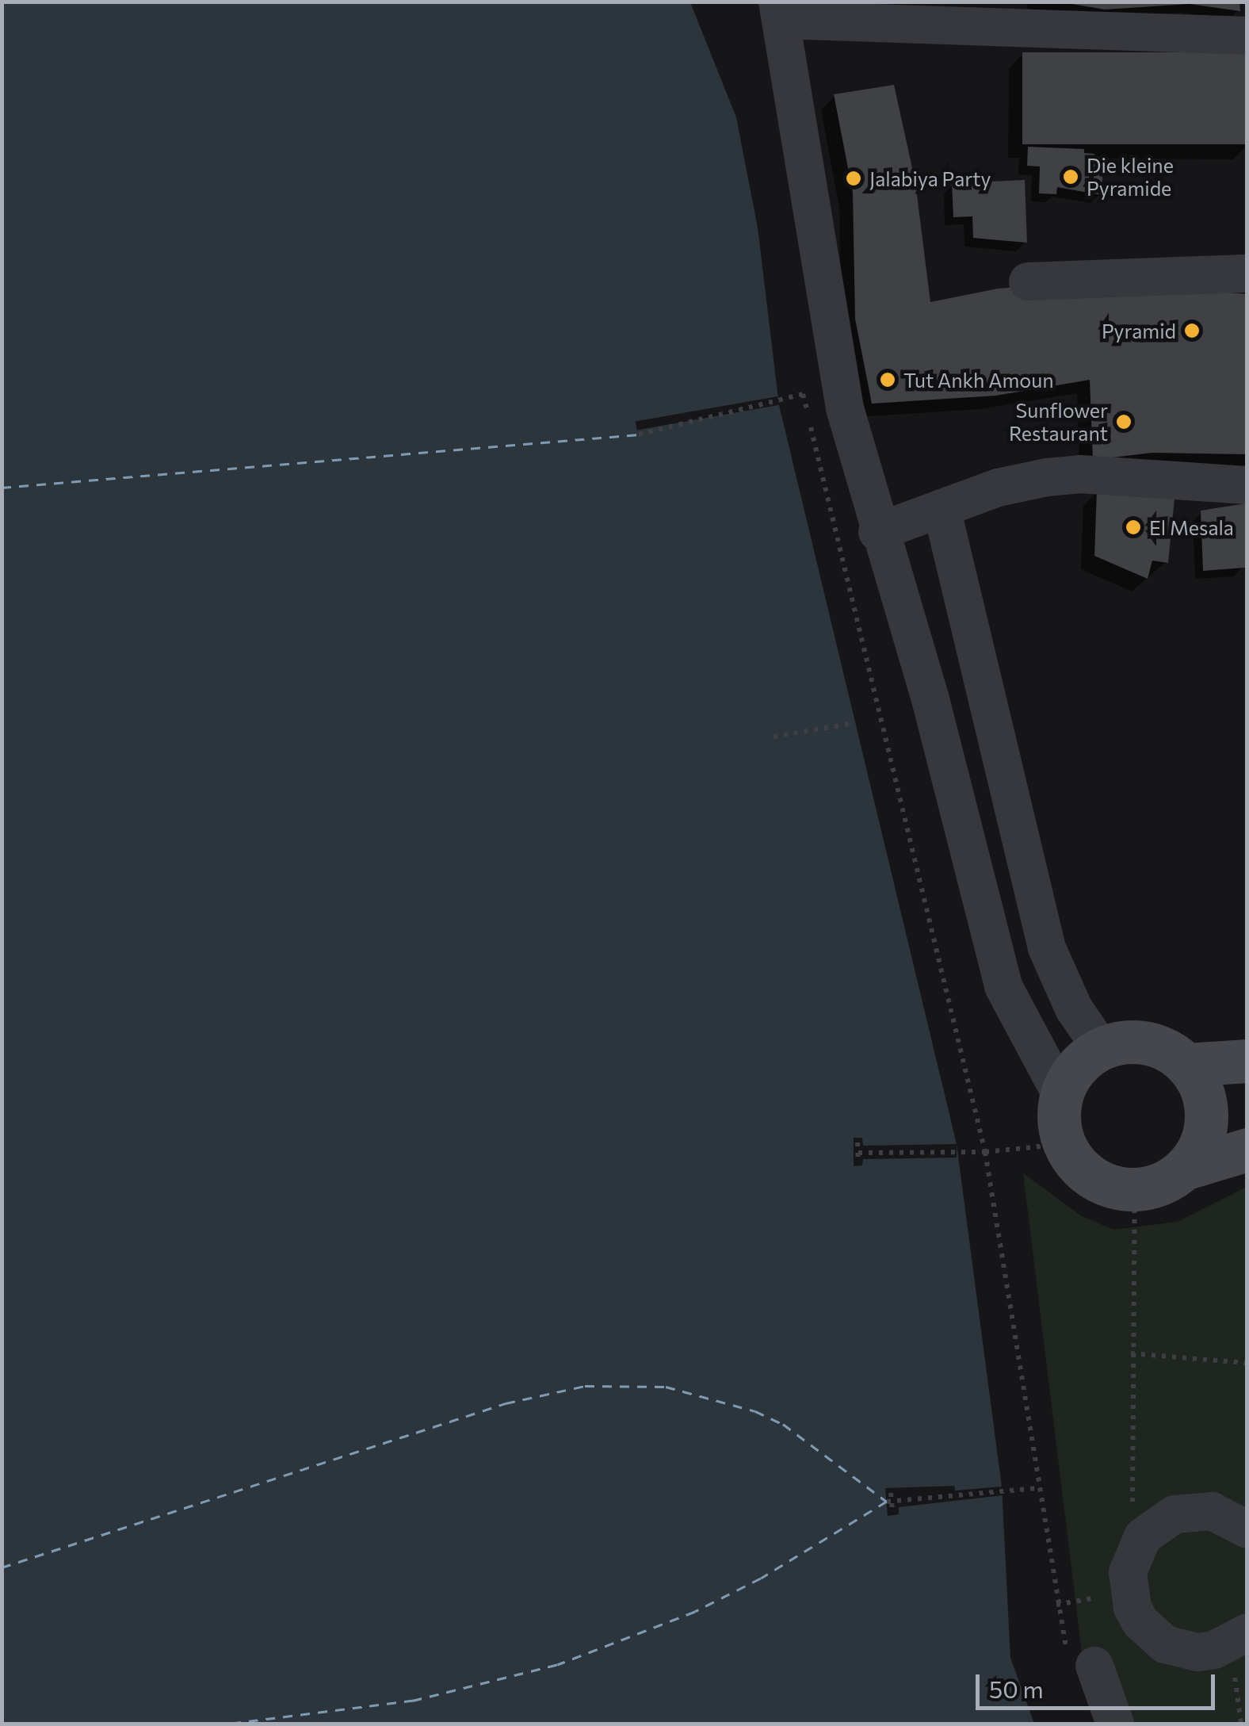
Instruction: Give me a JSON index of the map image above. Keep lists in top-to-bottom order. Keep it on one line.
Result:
{"places":["Die kleine Pyramide","Jalabiya Party","Pyramid","Tut Ankh Amoun","Sunflower Restaurant","El Mesala"],"scale_bar":"50 m"}
